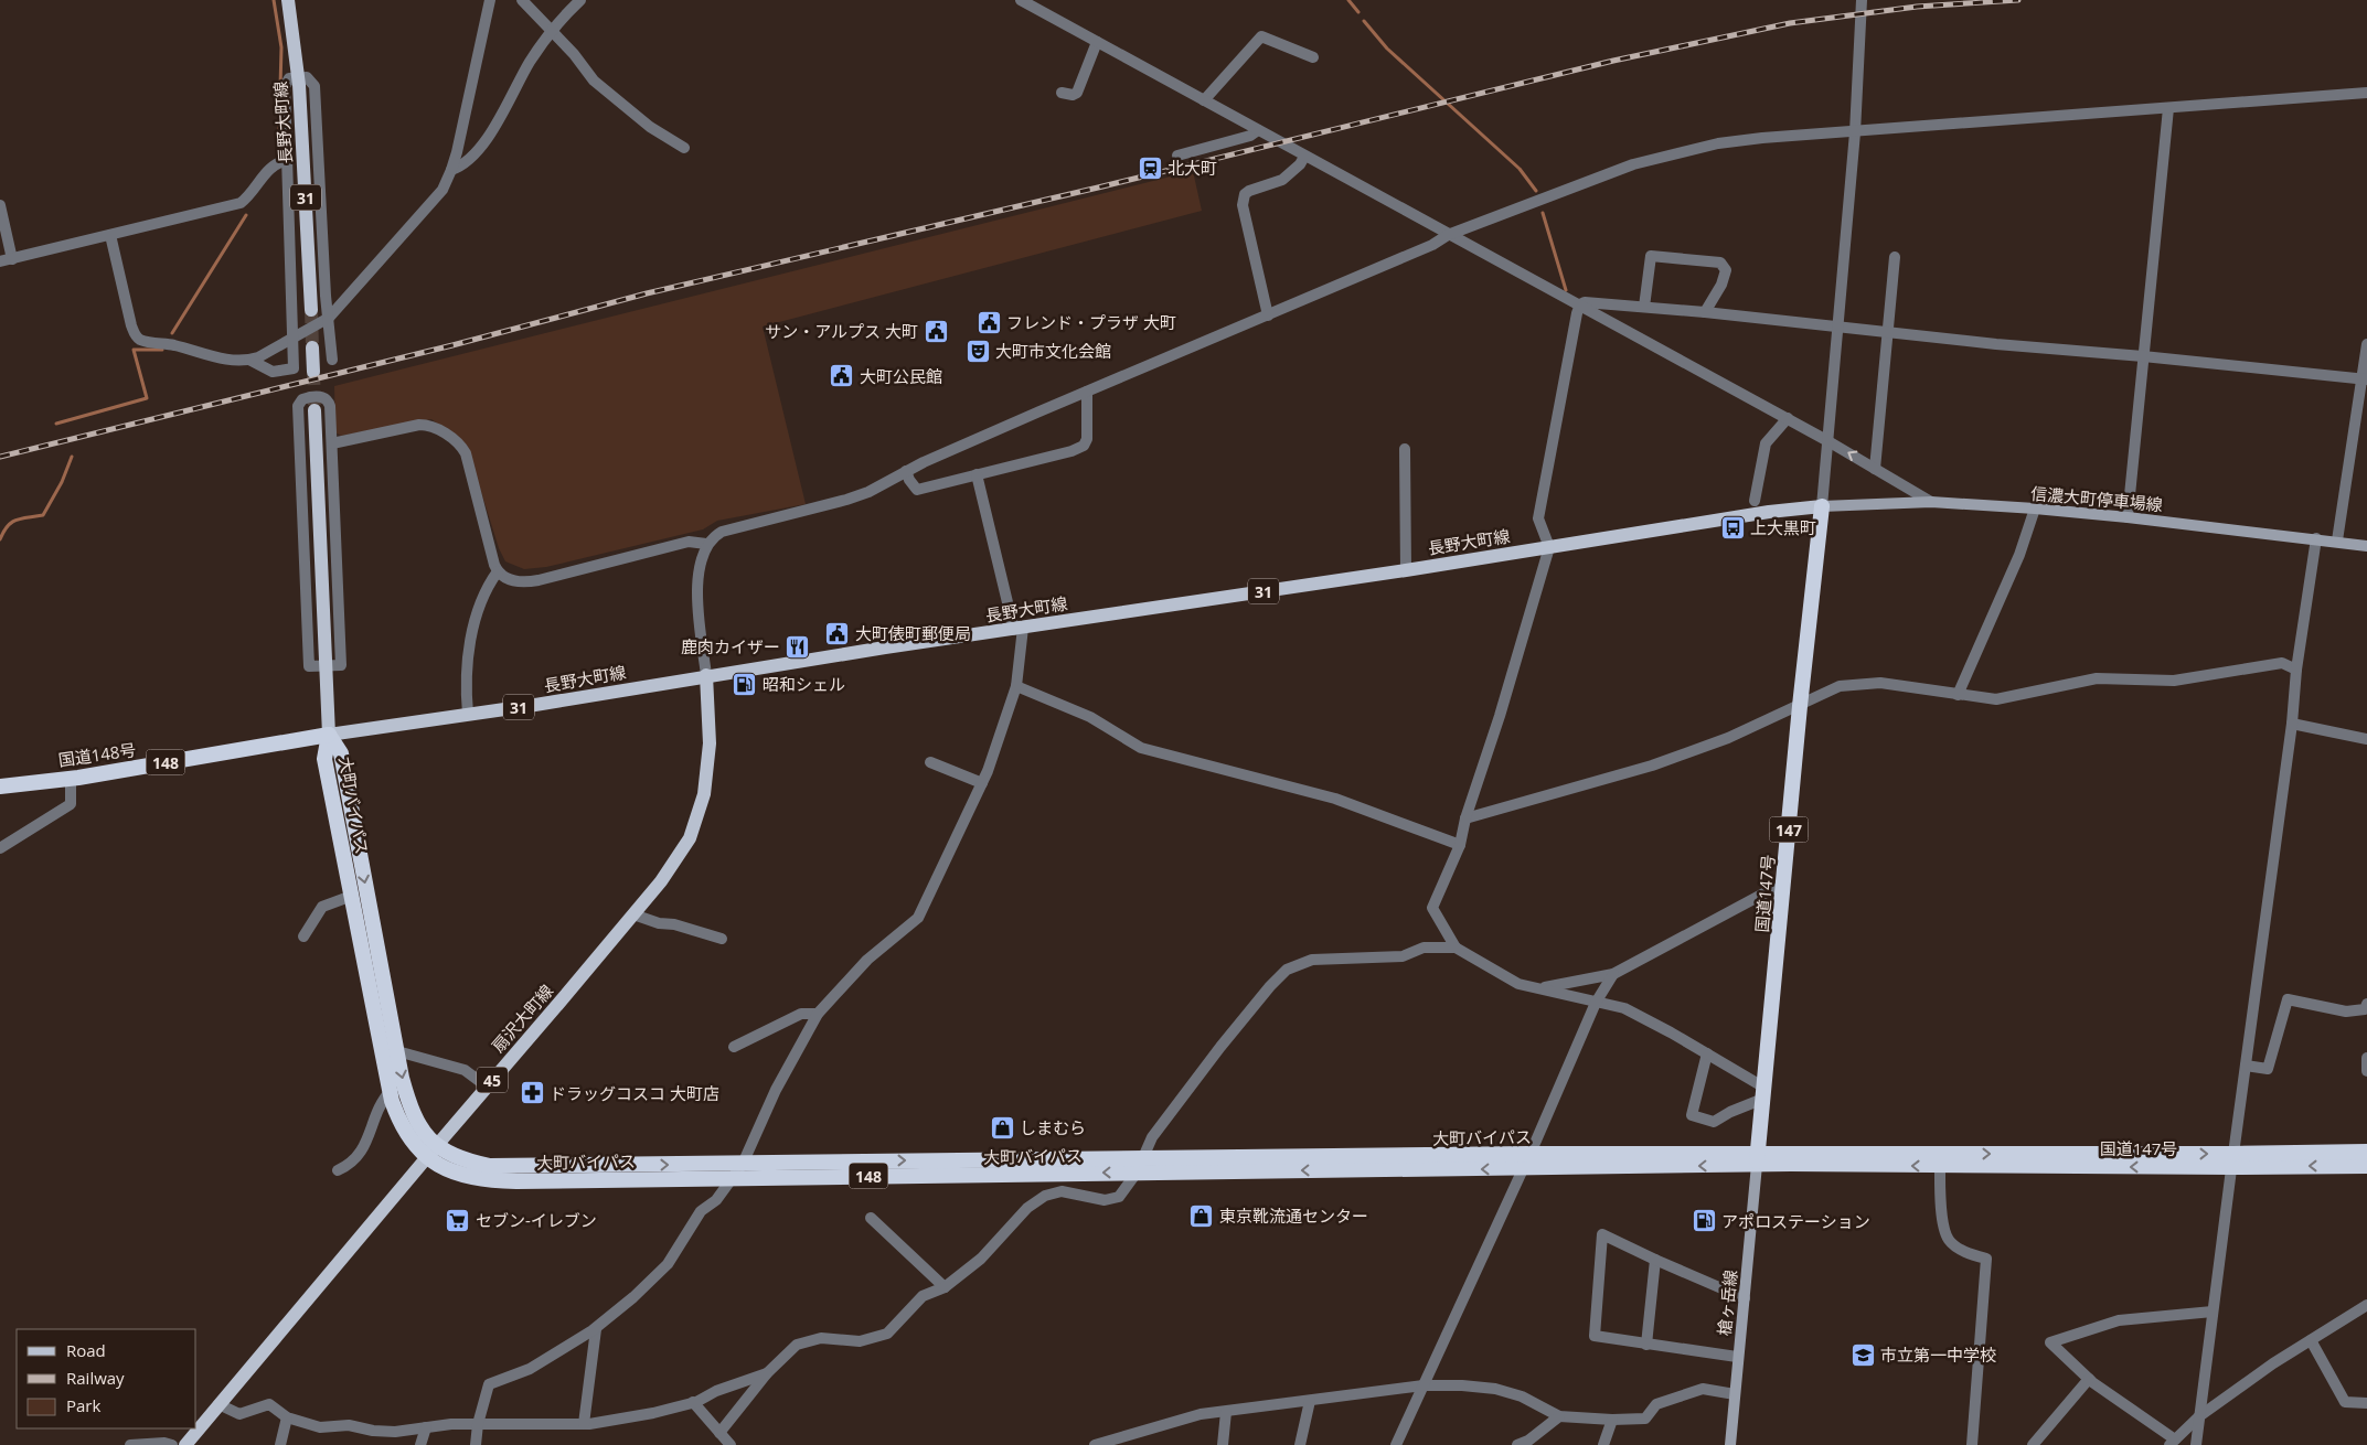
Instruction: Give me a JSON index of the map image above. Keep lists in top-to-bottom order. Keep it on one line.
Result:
{"streets":{"highway":["国道148号","148","大町バイパス","147","国道147号"],"main road":["長野大町線","31","信濃大町停車場線","扇沢大町線","45","槍ヶ岳線"]},"crossings":[["長野大町線","信濃大町停車場線"],["長野大町線","国道148号"],["長野大町線","大町バイパス"],["長野大町線","国道147号"],["長野大町線","扇沢大町線"],["信濃大町停車場線","国道147号"],["国道148号","大町バイパス"],["大町バイパス","国道147号"],["大町バイパス","扇沢大町線"],["大町バイパス","槍ヶ岳線"],["国道147号","槍ヶ岳線"]],"places":{"station":["北大町"],"public building":["フレンド・プラザ 大町","サン・アルプス 大町","大町公民館","大町俵町郵便局"],"theatre":["大町市文化会館"],"bus stop":["上大黒町"],"restaurant":["鹿肉カイザー"],"fuel station":["昭和シェル","アポロステーション"],"pharmacy":["ドラッグコスコ 大町店"],"shop":["しまむら","東京靴流通センター"],"supermarket":["セブン-イレブン"],"school or university":["市立第一中学校"]},"legend":["Road","Railway","Park"]}
